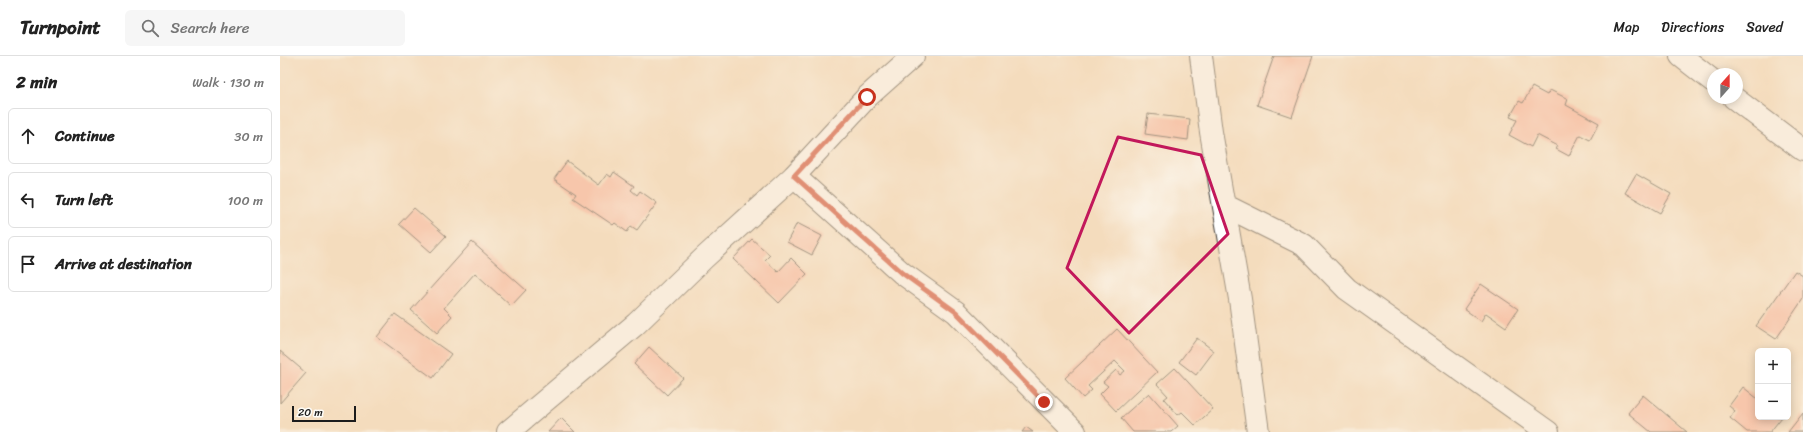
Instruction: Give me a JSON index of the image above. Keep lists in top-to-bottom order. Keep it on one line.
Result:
{"scale_bar":"20 m","north":"top","page":{"header":"Turnpoint","search":"Search here","nav":["Map","Directions","Saved"],"heading":["2 min","Walk · 130 m"],"list":[["Continue","30 m"],["Turn left","100 m"],"Arrive at destination"],"map_buttons":["+","−"],"scale":"20 m"}}
